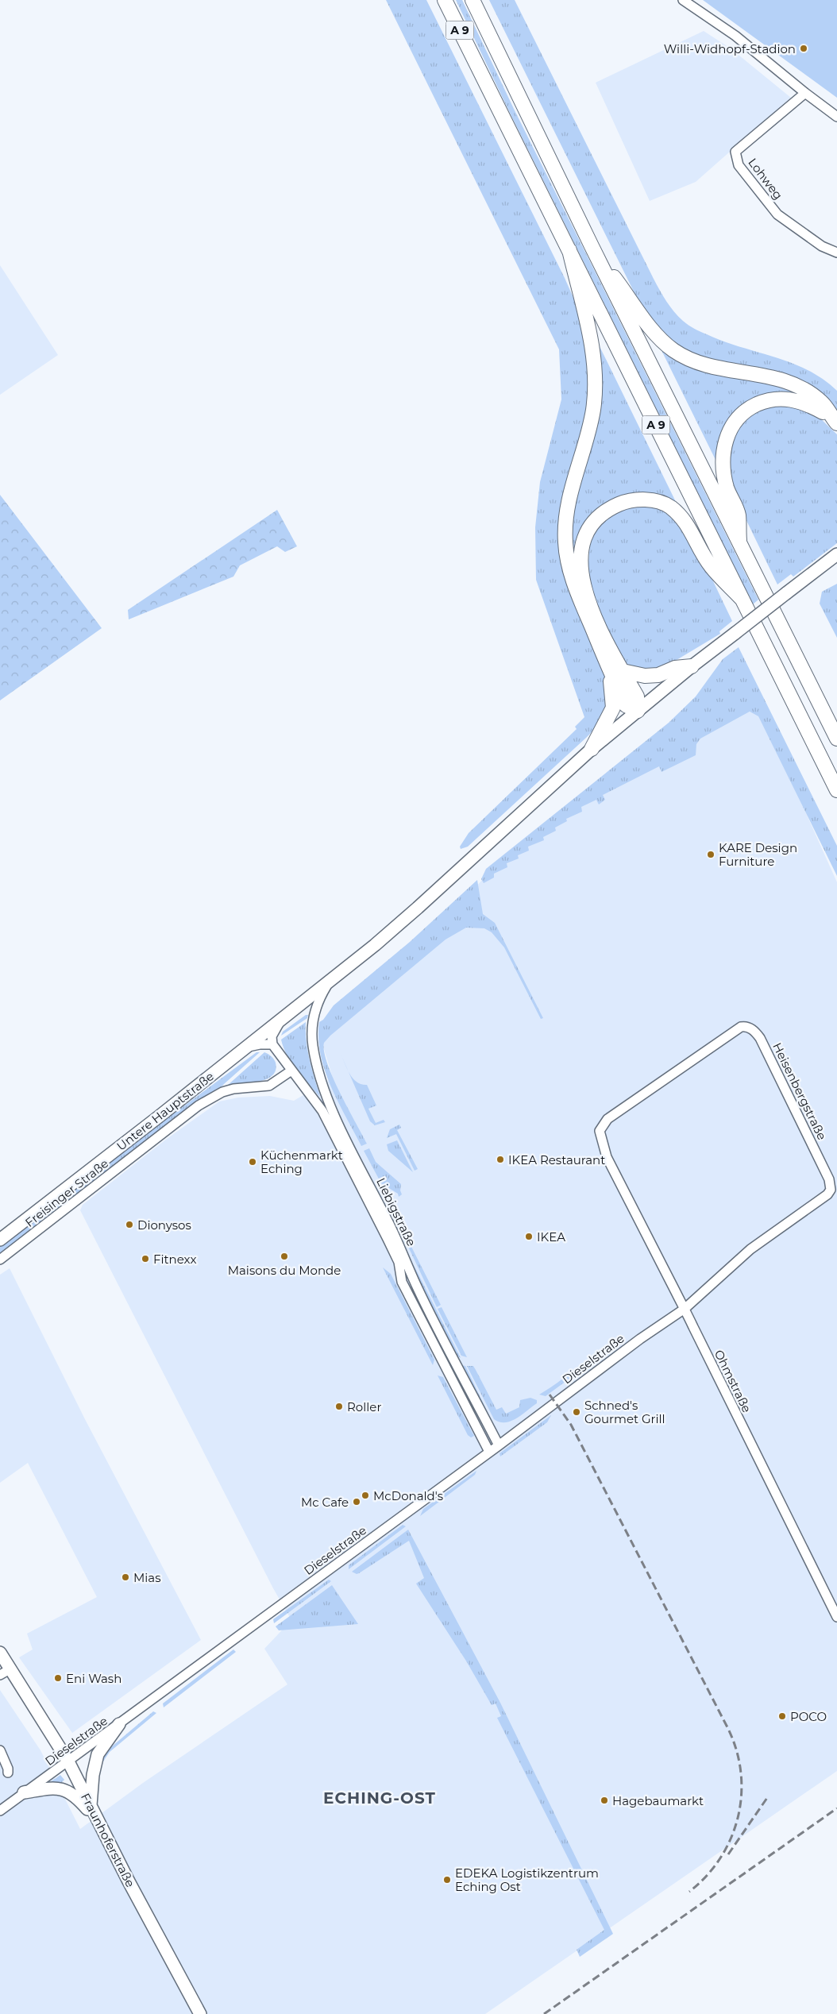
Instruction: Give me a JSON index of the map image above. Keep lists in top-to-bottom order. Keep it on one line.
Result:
{"streets":{"highway":["A 9"],"main road":["Untere Hauptstraße","Fraunhoferstraße"],"street":["Lohweg","Heisenbergstraße","Freisinger Straße","Liebigstraße","Dieselstraße","Ohmstraße"]},"crossings":[["Heisenbergstraße","Dieselstraße"],["Heisenbergstraße","Ohmstraße"],["Untere Hauptstraße","Liebigstraße"],["Freisinger Straße","Liebigstraße"],["Liebigstraße","Dieselstraße"],["Dieselstraße","Ohmstraße"],["Dieselstraße","Fraunhoferstraße"]],"districts":["ECHING-OST"],"places":["Willi-Widhopf-Stadion","KARE Design Furniture","IKEA Restaurant","Küchenmarkt Eching","Dionysos","IKEA","Maisons du Monde","Fitnexx","Roller","Schned's Gourmet Grill","McDonald's","Mc Cafe","Mias","Eni Wash","POCO","Hagebaumarkt","EDEKA Logistikzentrum Eching Ost"]}
